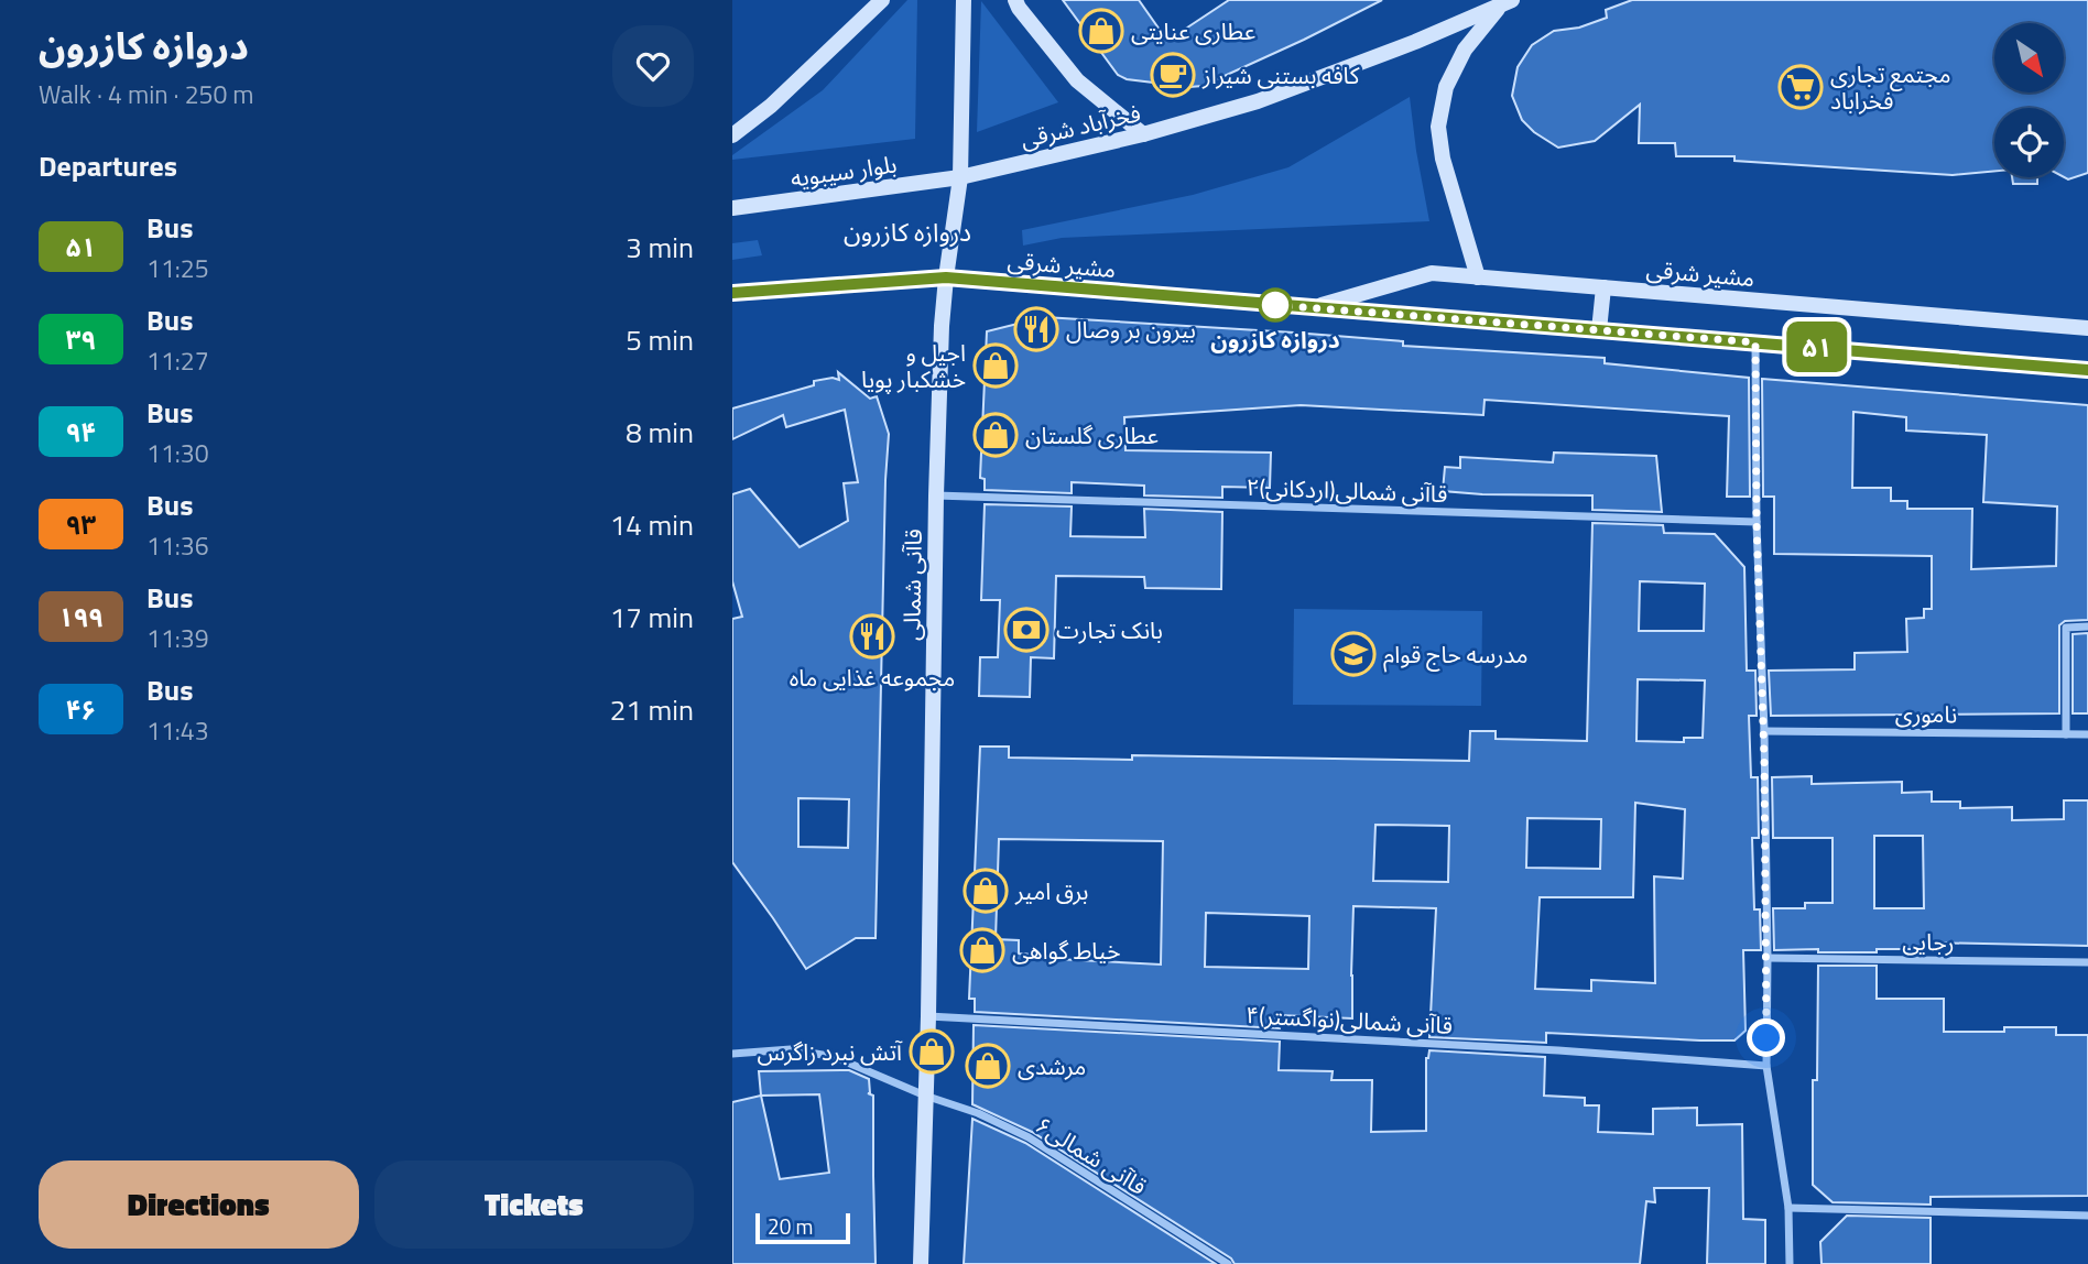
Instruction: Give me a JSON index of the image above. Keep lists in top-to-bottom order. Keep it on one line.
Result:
{"streets":{"main road":["فخرآباد شرقی","بلوار سیبویه","مشیر شرقی","قاآنی شمالی"],"street":["۲قاآنی شمالی(اردکانی)","ناموری","رجایی","۴قاآنی شمالی(نواگستر)","قاآنی شمالی۶"]},"crossings":[["فخرآباد شرقی","بلوار سیبویه"],["فخرآباد شرقی","قاآنی شمالی"],["بلوار سیبویه","قاآنی شمالی"],["مشیر شرقی","قاآنی شمالی"],["۲قاآنی شمالی(اردکانی)","قاآنی شمالی"],["قاآنی شمالی","۴قاآنی شمالی(نواگستر)"],["قاآنی شمالی","قاآنی شمالی۶"]],"districts":["دروازه کازرون"],"places":{"shop":["عطاری عنایتی","اجیل و خشکبار پویا","عطاری گلستان","برق امیر","خیاط گواهی","آتش نبرد زاگرس","مرشدی"],"cafe":["کافه بستنی شیراز"],"supermarket":["مجتمع تجاری فخراباد"],"other":["دروازه کازرون"],"restaurant":["بیرون بر وصال","مجموعه غذایی ماه"],"bank":["بانک تجارت"],"school or university":["مدرسه حاج قوام"]},"lines":["bus line ۵۱"],"scale_bar":"20 m","north":"bottom right","page":{"heading":[["دروازه کازرون","Walk · 4 min · 250 m"],"Departures"],"on_map":"۵۱","list":[{"mark":"۵۱","name":"Bus","note":"11:25","value":"3 min"},{"mark":"۳۹","name":"Bus","note":"11:27","value":"5 min"},{"mark":"۹۴","name":"Bus","note":"11:30","value":"8 min"},{"mark":"۹۳","name":"Bus","note":"11:36","value":"14 min"},{"mark":"۱۹۹","name":"Bus","note":"11:39","value":"17 min"},{"mark":"۴۶","name":"Bus","note":"11:43","value":"21 min"}],"buttons":["Directions","Tickets"],"scale":"20 m"}}
